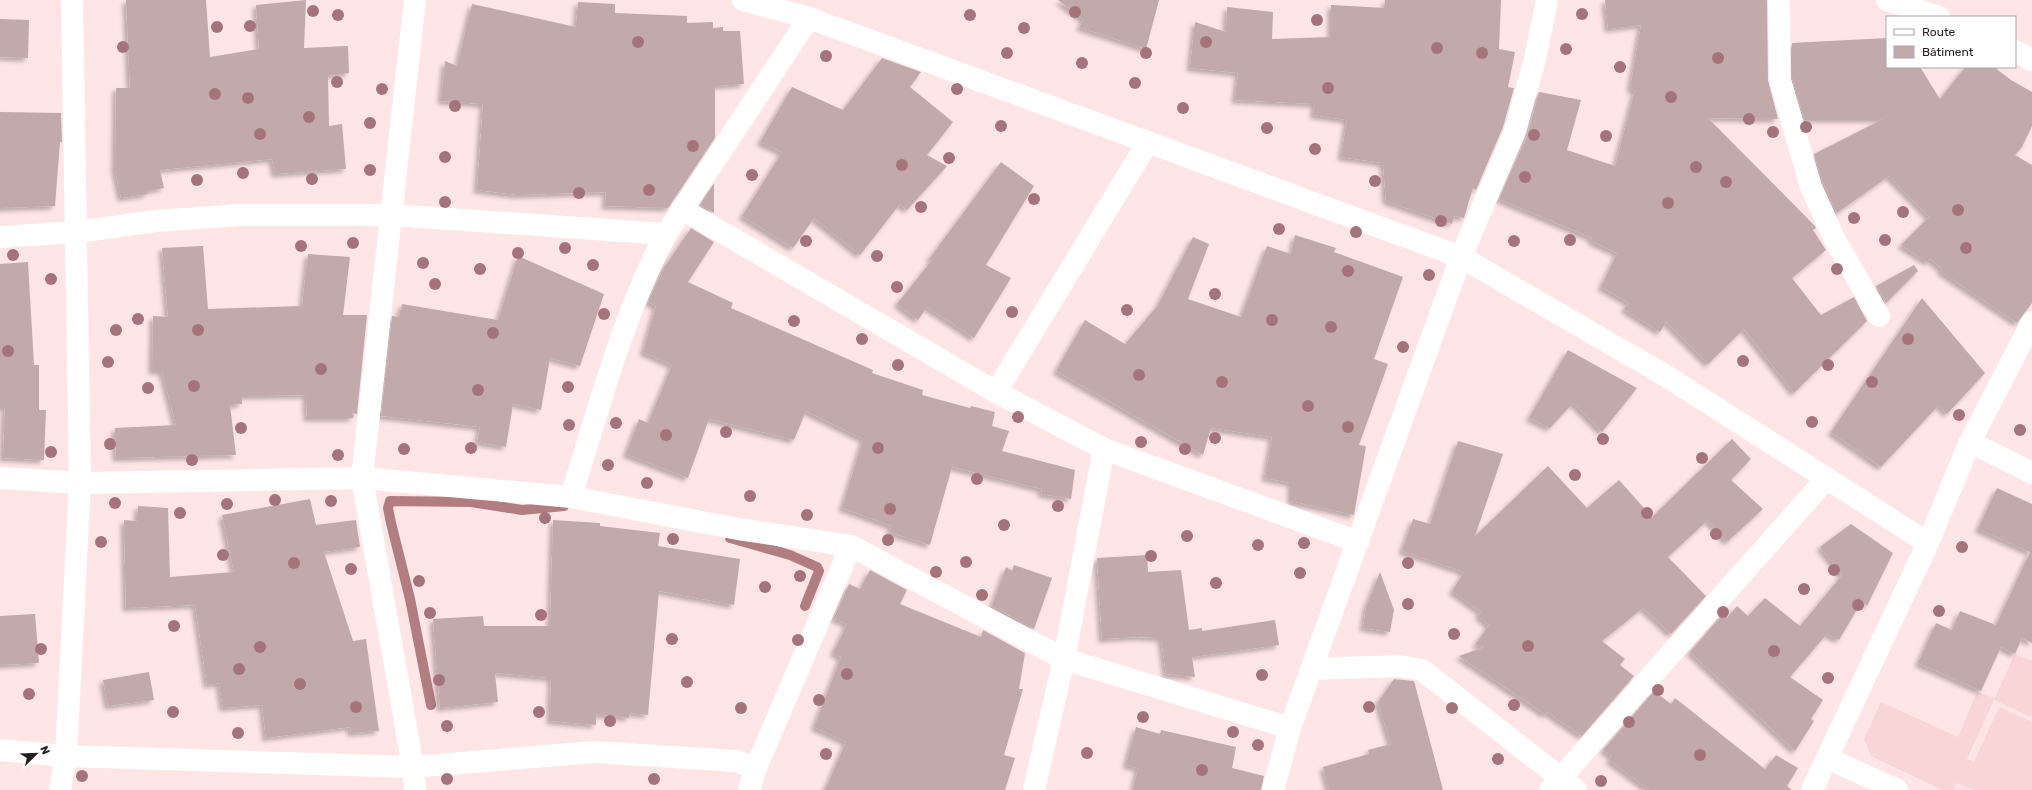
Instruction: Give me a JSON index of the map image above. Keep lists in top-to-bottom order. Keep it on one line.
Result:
{"legend":["Route","Bâtiment"],"north":"top right"}
